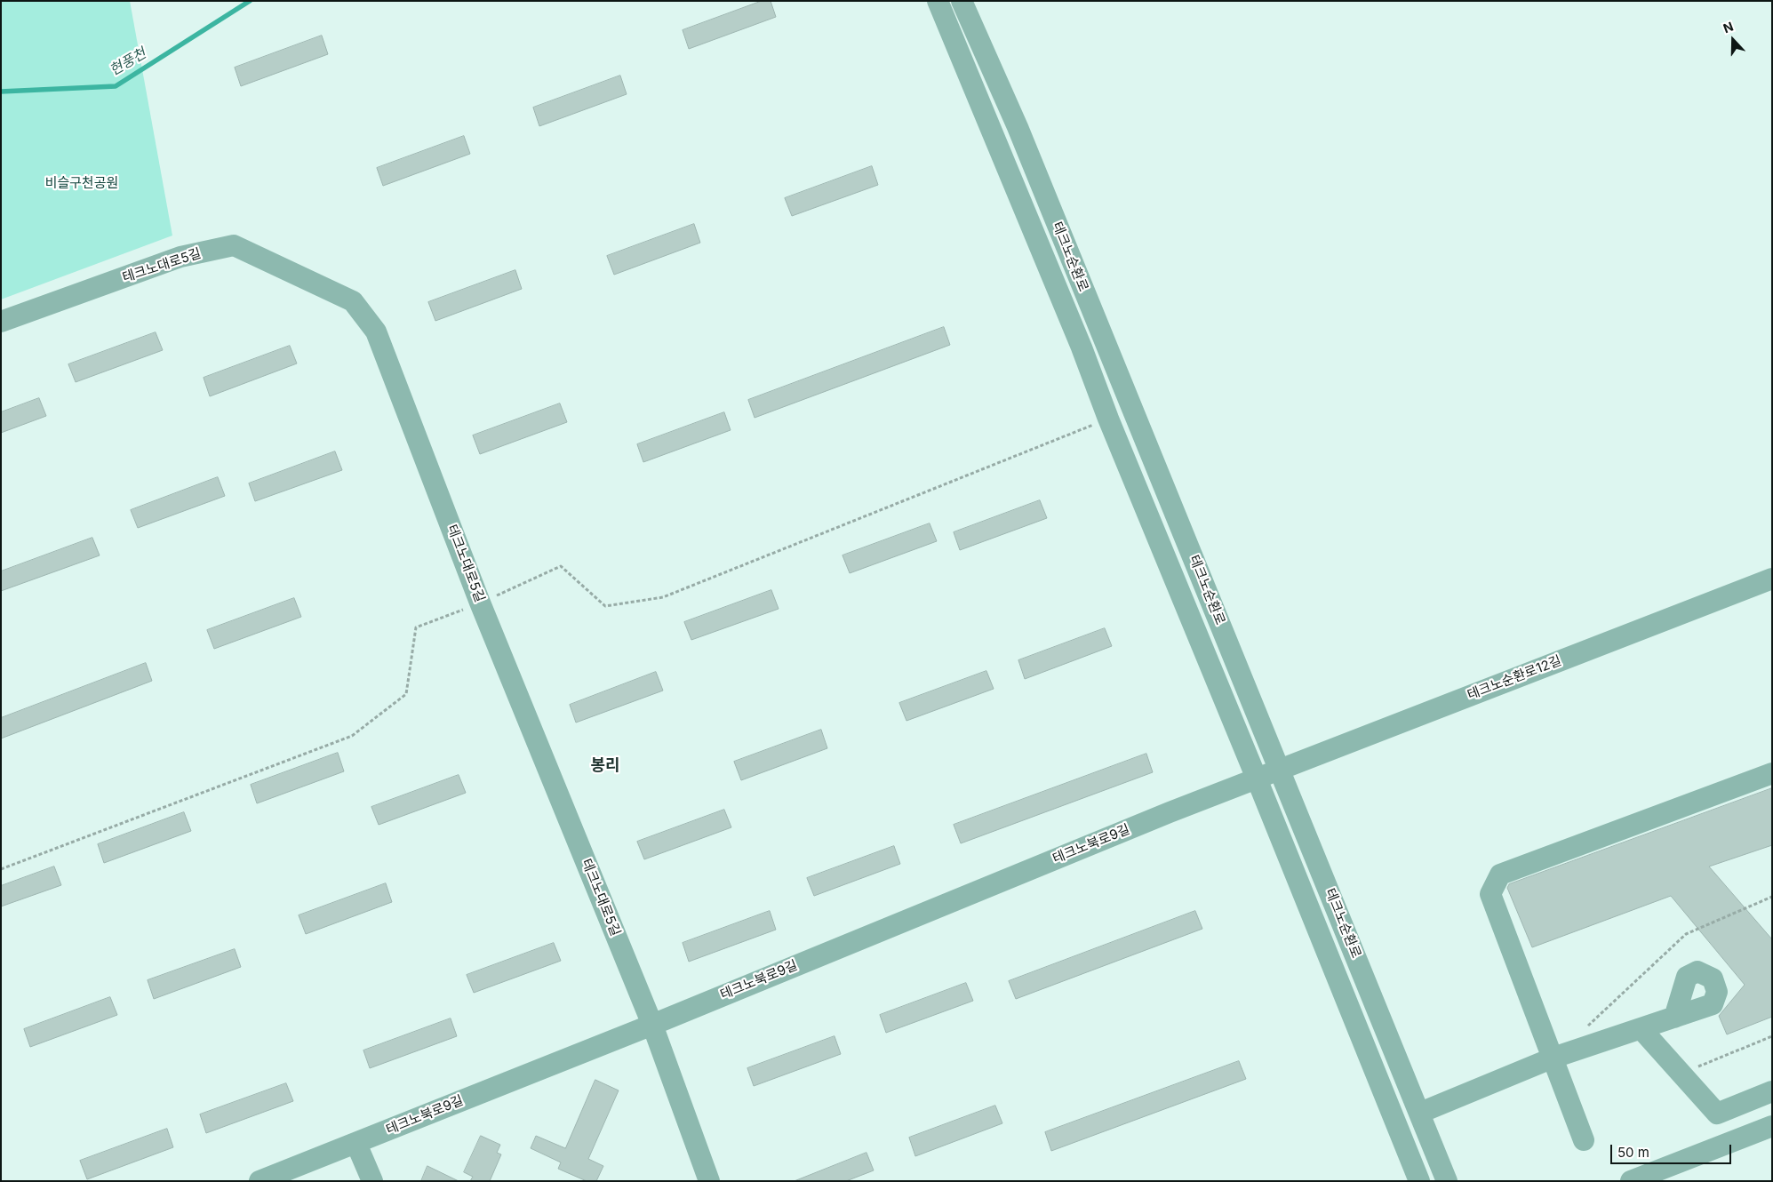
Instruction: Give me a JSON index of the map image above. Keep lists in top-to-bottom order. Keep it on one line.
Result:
{"streets":{"street":["테크노순환로","테크노대로5길","테크노순환로12길","테크노북로9길"]},"crossings":[["테크노순환로","테크노순환로12길"],["테크노순환로","테크노북로9길"],["테크노대로5길","테크노북로9길"],["테크노순환로12길","테크노북로9길"]],"districts":["봉리"],"water":["현풍천"],"parks":["비슬구천공원"],"scale_bar":"50 m","north":"top"}
